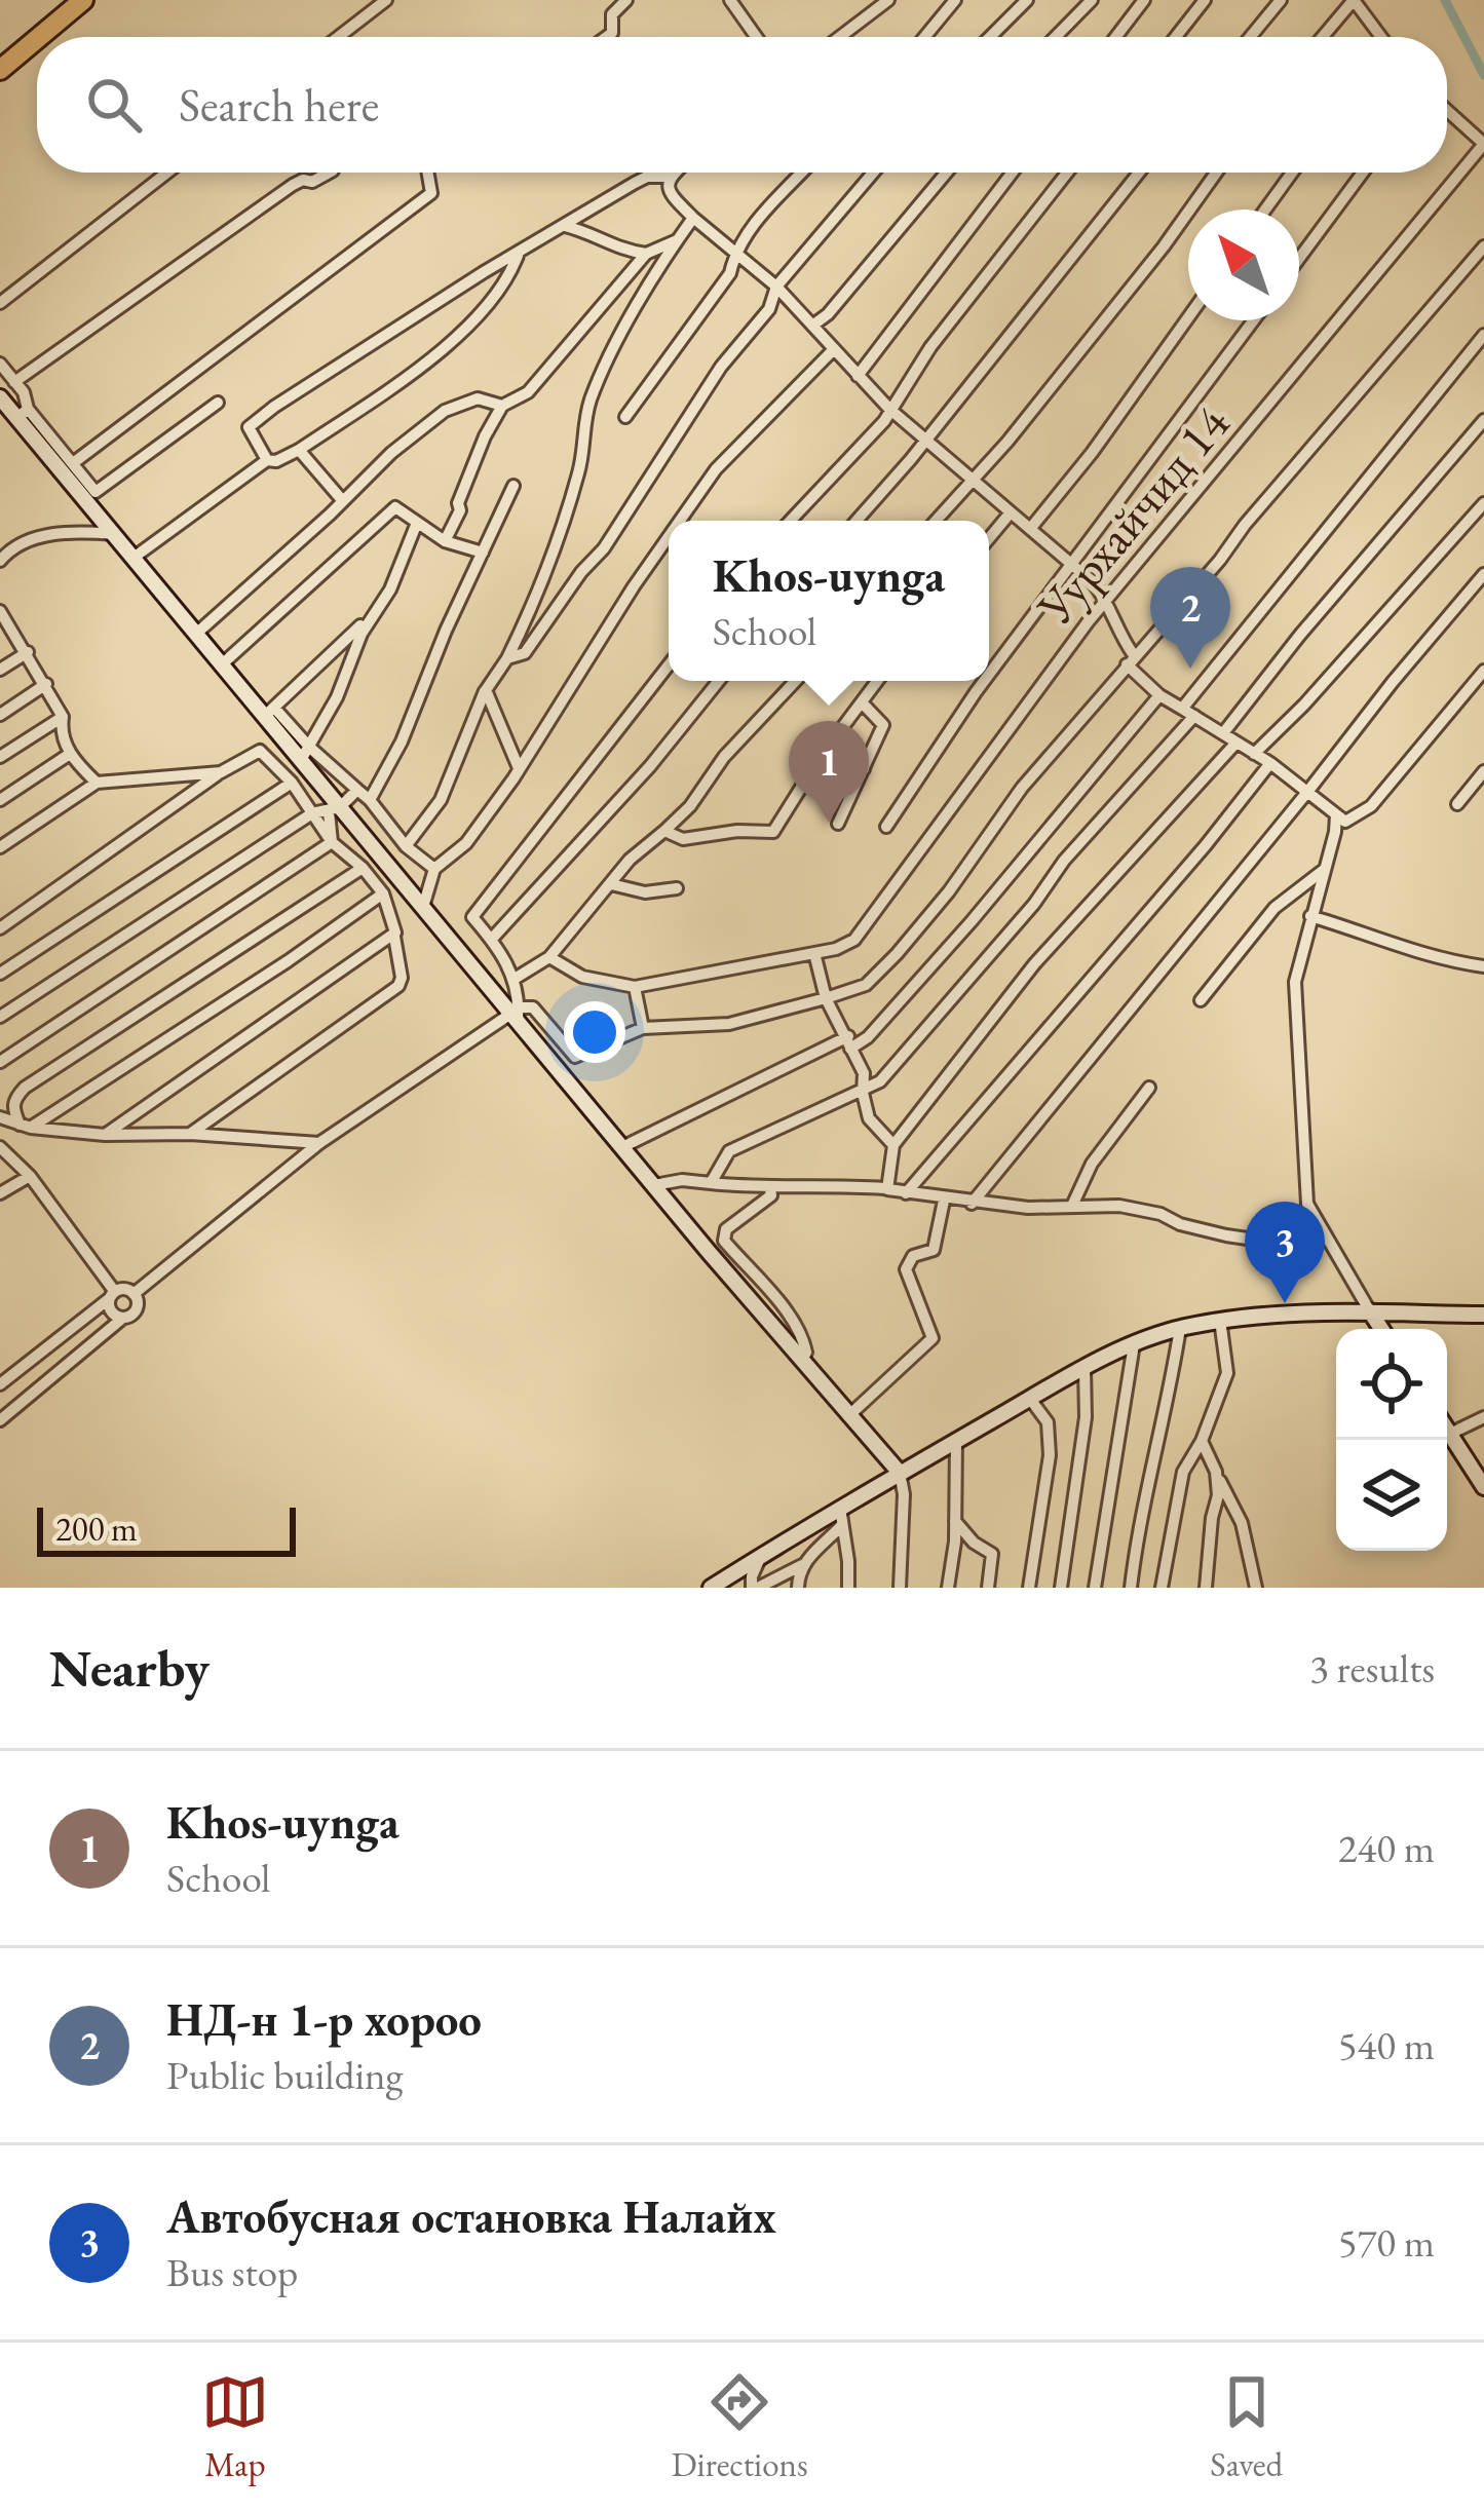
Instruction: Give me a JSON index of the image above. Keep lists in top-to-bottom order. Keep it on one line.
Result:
{"streets":{"street":["Уурхайчид 14"]},"scale_bar":"200 m","north":"top left","page":{"search":"Search here","popup":["Khos-uynga","School"],"pins":["2","1","3"],"scale":"200 m","heading":["Nearby","3 results"],"list":[{"mark":"1","name":"Khos-uynga","note":"School","value":"240 m"},{"mark":"2","name":"НД-н 1-р хороо","note":"Public building","value":"540 m"},{"mark":"3","name":"Автобусная остановка Налайх","note":"Bus stop","value":"570 m"}],"nav":["Map","Directions","Saved"]}}
